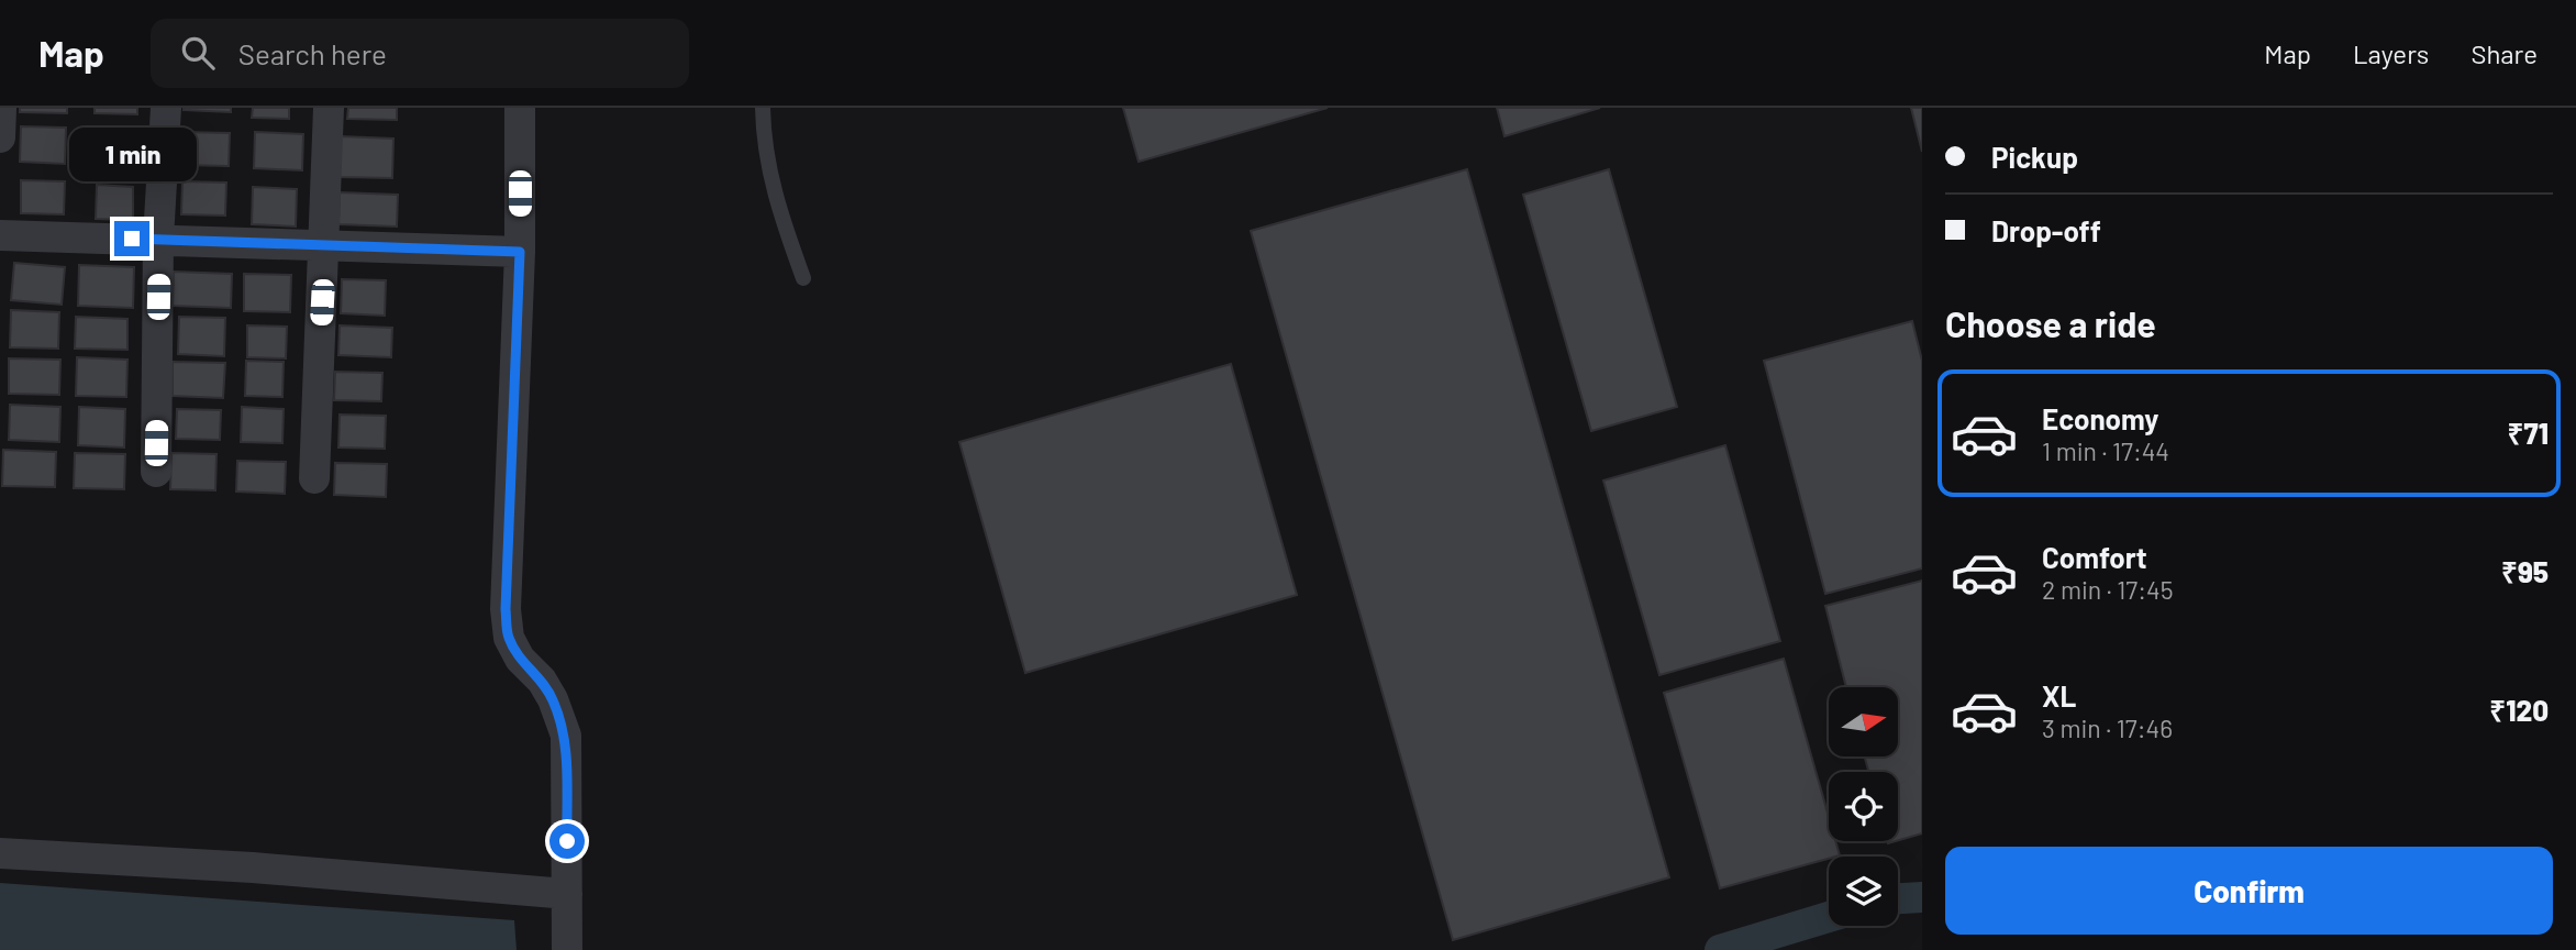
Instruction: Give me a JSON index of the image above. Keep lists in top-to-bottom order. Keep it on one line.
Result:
{"north":"right","page":{"header":"Map","search":"Search here","nav":["Map","Layers","Share"],"banner":["Pickup","Drop-off"],"bubble":"1 min","heading":"Choose a ride","list":[{"name":"Economy","note":"1 min · 17:44","value":"₹71"},{"name":"Comfort","note":"2 min · 17:45","value":"₹95"},{"name":"XL","note":"3 min · 17:46","value":"₹120"}],"buttons":"Confirm"}}
